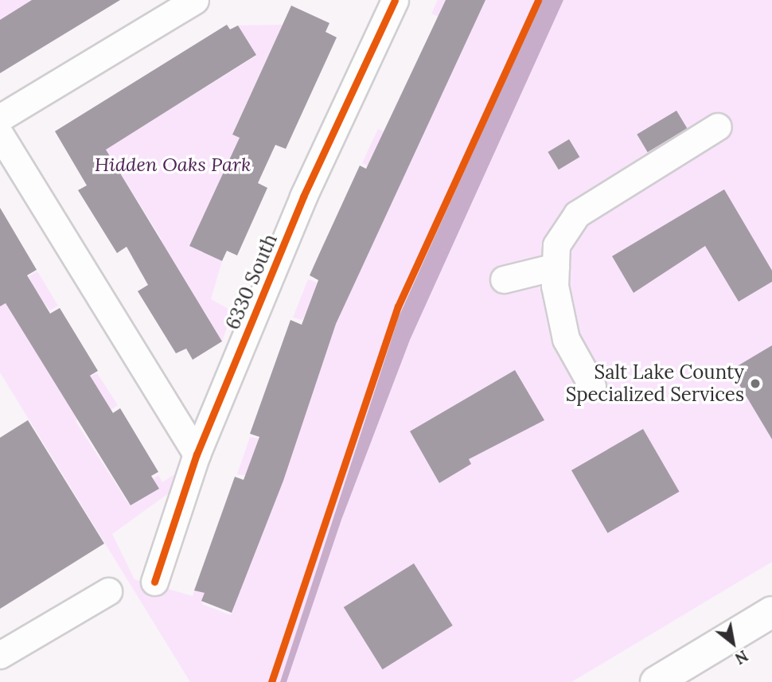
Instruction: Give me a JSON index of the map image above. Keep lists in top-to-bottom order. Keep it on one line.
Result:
{"streets":{"street":["6330 South"]},"parks":["Hidden Oaks Park"],"places":["Salt Lake County Specialized Services"],"north":"bottom right"}
